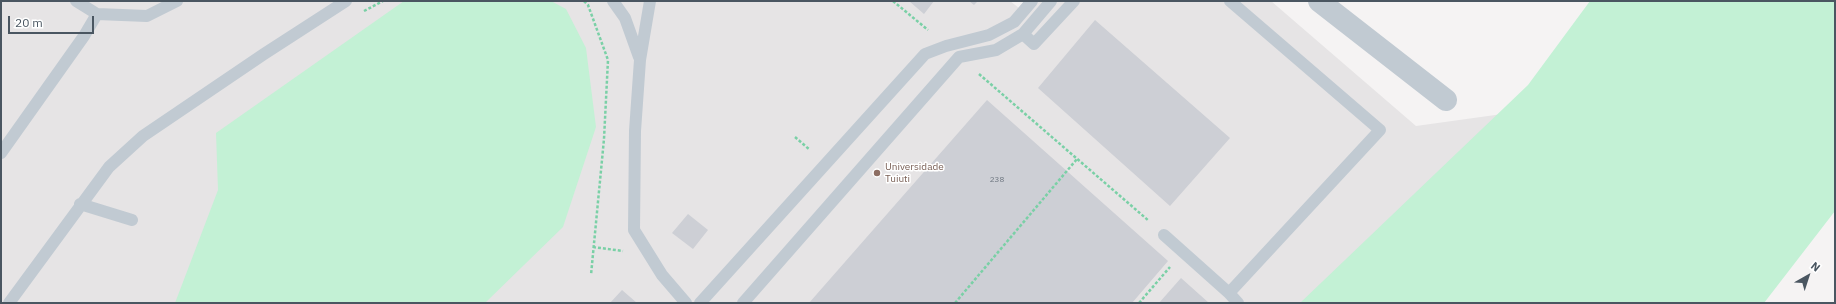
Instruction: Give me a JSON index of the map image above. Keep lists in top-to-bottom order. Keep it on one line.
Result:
{"places":["Universidade Tuiuti"],"house_numbers":["238"],"scale_bar":"20 m","north":"top right"}
